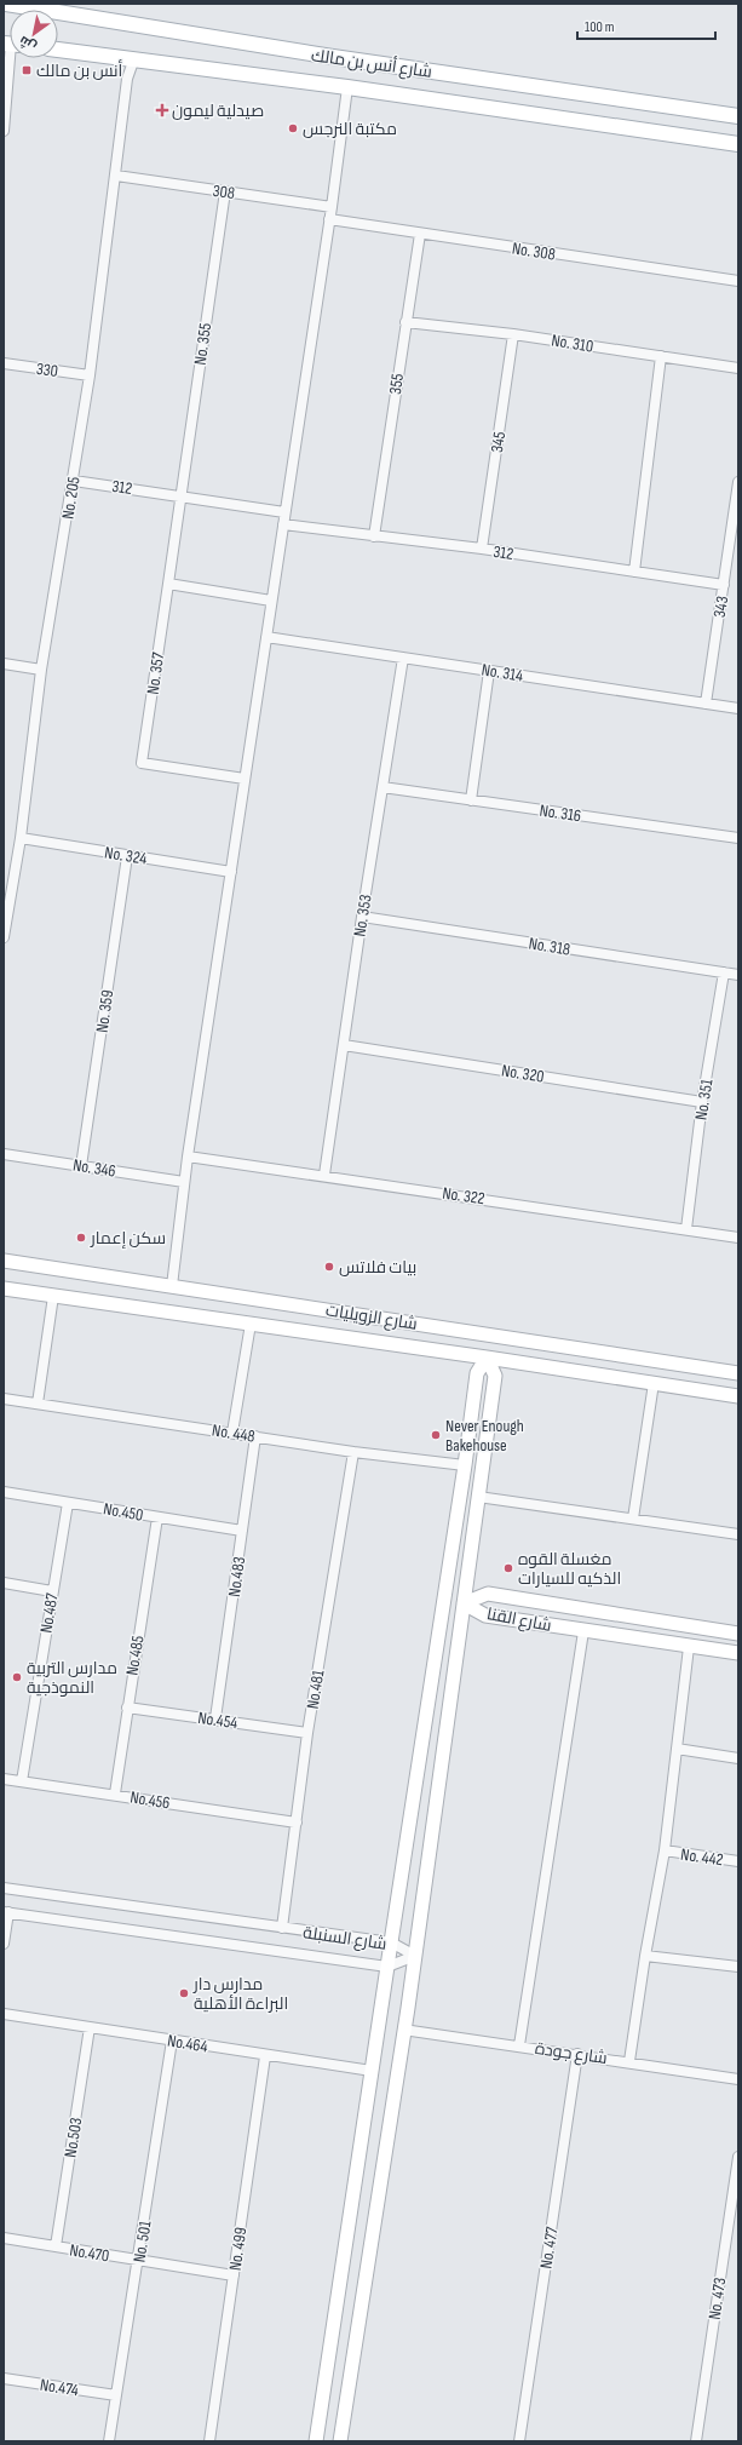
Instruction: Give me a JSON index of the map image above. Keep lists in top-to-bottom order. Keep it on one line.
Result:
{"streets":{"main road":["شارع أنس بن مالك"],"street":["308","No. 308","No. 310","No. 355","330","355","345","312","No. 205","343","No. 314","No. 357","No. 316","No. 324","No. 353","No. 318","No. 359","No. 320","No. 351","No. 346","No. 322","شارع الزويليات","No. 448","No.450","No.483","No.487","شارع القنا","No.485","No.481","No.454","No.456","No. 442","شارع السنبلة","No.464","شارع جودة","No.503","No. 501","No. 477","No. 499","No.470","No. 473","No.474"]},"crossings":[["شارع أنس بن مالك","No. 205"],["308","No. 355"],["308","No. 205"],["No. 308","355"],["No. 310","355"],["No. 310","345"],["No. 355","312"],["No. 355","No. 357"],["330","No. 205"],["355","312"],["345","312"],["312","No. 205"],["312","343"],["No. 205","No. 324"],["343","No. 314"],["No. 314","No. 353"],["No. 316","No. 353"],["No. 324","No. 359"],["No. 353","No. 318"],["No. 353","No. 320"],["No. 353","No. 322"],["No. 318","No. 351"],["No. 359","No. 346"],["No. 320","No. 351"],["No. 351","No. 322"],["No. 448","No.483"],["No. 448","No.481"],["No.450","No.483"],["No.450","No.487"],["No.450","No.485"],["No.483","No.454"],["No.487","No.456"],["No.485","No.454"],["No.485","No.456"],["No.481","No.454"],["No.481","No.456"],["No.481","شارع السنبلة"],["No.464","No.503"],["No.464","No. 501"],["No.464","No. 499"],["شارع جودة","No. 477"],["No.503","No.470"],["No. 501","No.470"],["No. 501","No.474"],["No. 499","No.470"]],"places":{"transit":["أنس بن مالك"],"health":["صيدلية ليمون"],"other":["مكتبة النرجس","سكن إعمار","بيات فلاتس","Never Enough Bakehouse","مغسلة القوه الذكيه للسيارات","مدارس التربية النموذجية","مدارس دار البراءة الأهلية"]},"scale_bar":"100 m","north":"bottom left"}
